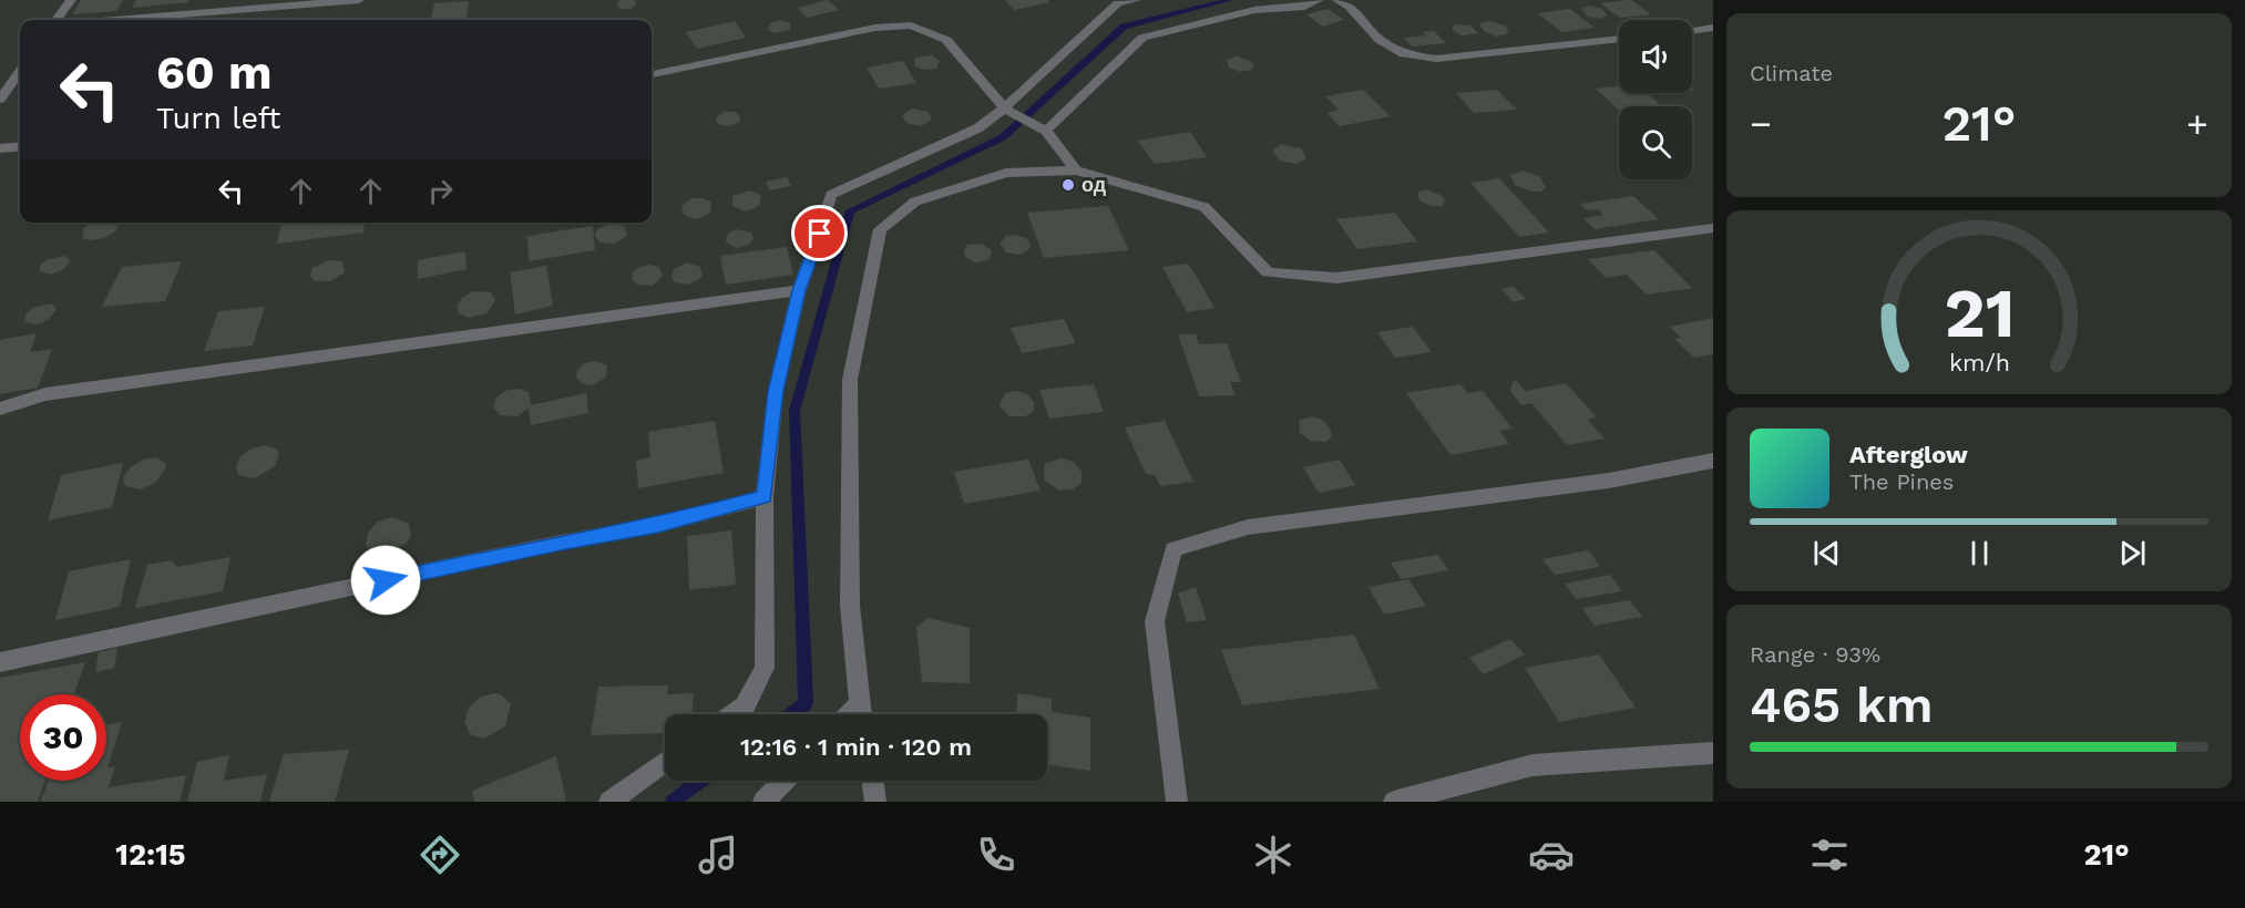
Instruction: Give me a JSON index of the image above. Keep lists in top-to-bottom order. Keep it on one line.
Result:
{"places":["од"],"page":{"tile":["Climate",["Range · 93%","465 km"]],"turn":["60 m","Turn left"],"heat":["−","21°","+"],"song":["Afterglow","The Pines"],"limit":"30","trip":"12:16 · 1 min · 120 m","tabs":["12:15","21°"],"gauge":["21","km/h"]}}
